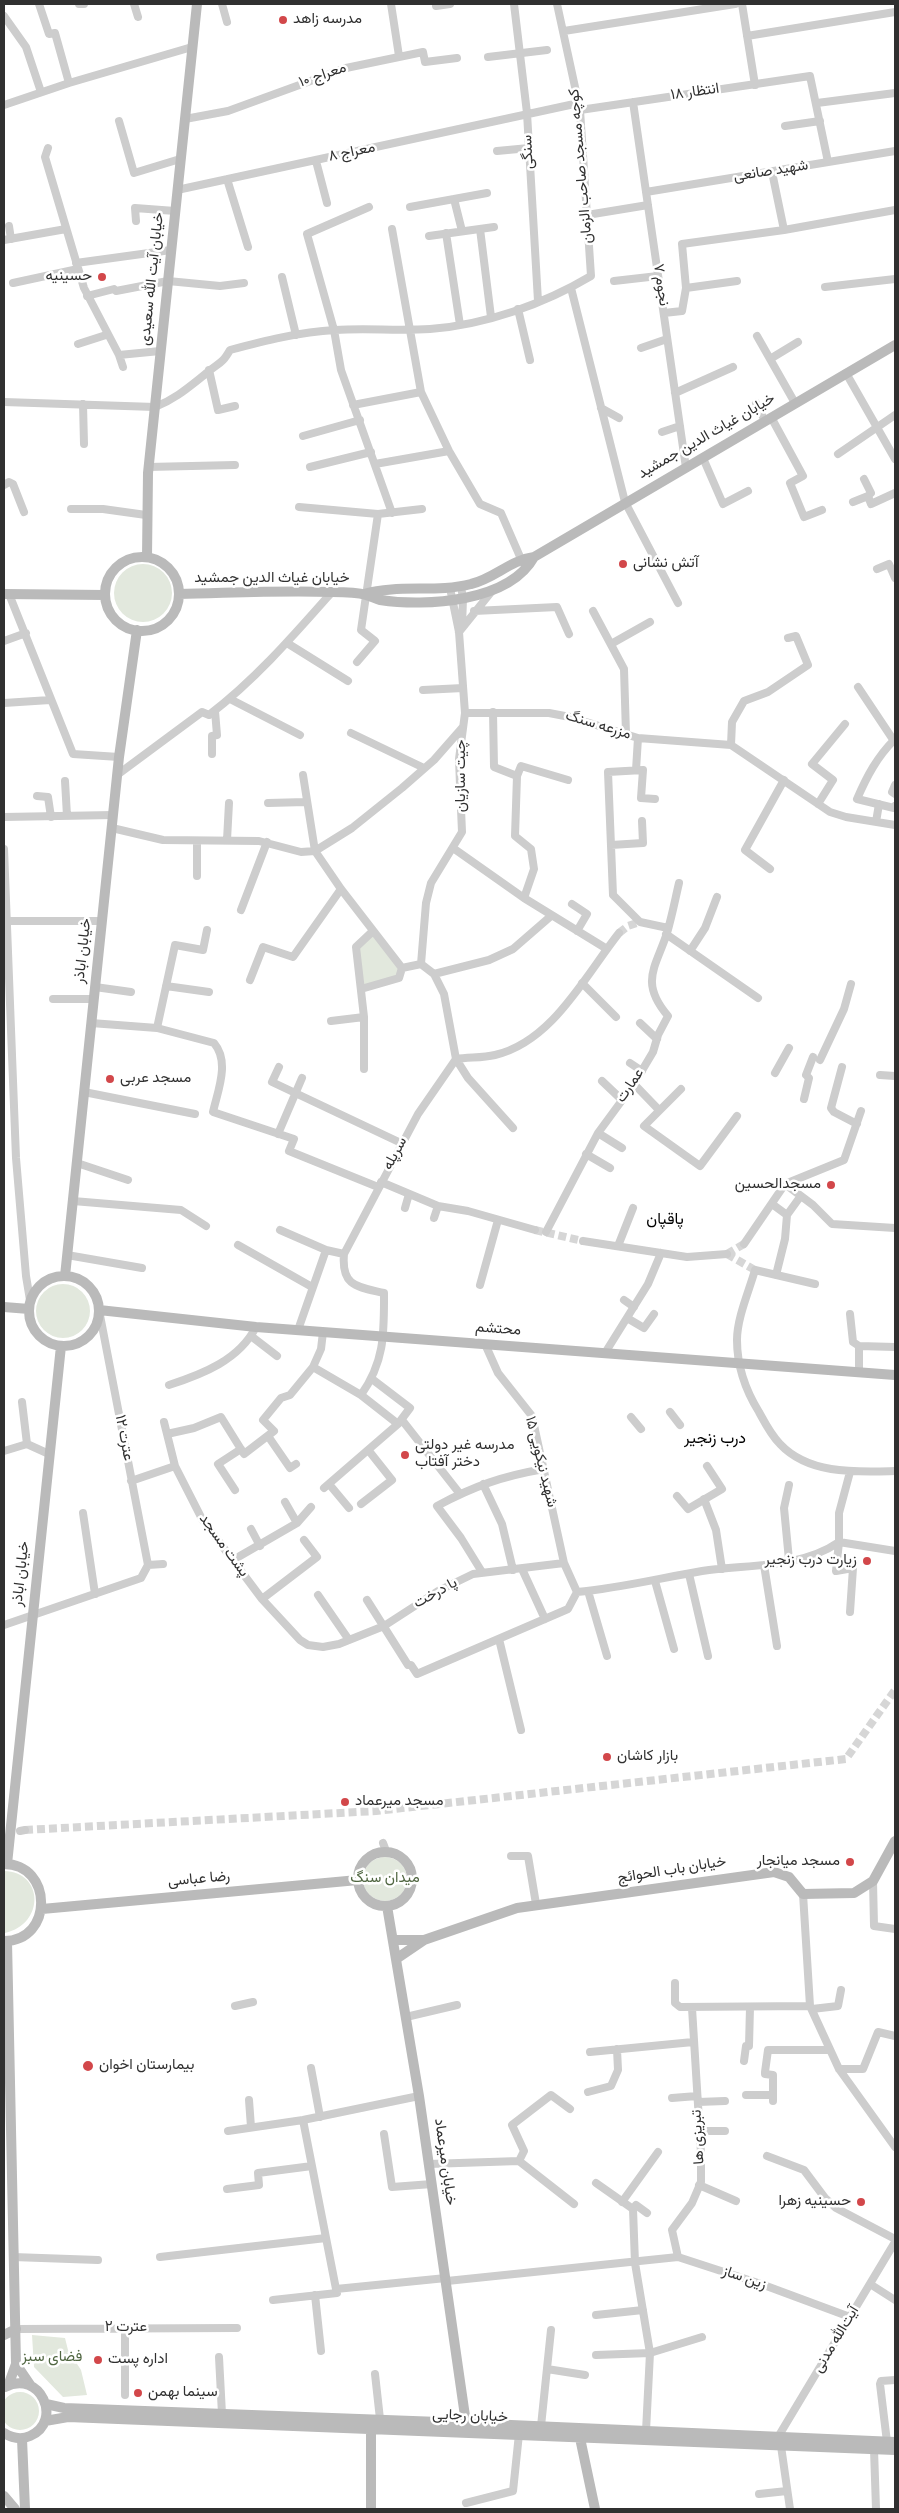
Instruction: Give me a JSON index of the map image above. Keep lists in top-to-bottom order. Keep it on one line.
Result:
{"streets":{"main road":["خیابان آیت الله سعیدی","خیابان غیاث الدین جمشید","خیابان اباذر","محتشم","خیابان باب الحوائج","رضا عباسی","خیابان میرعماد","خیابان رجایی"],"street":["معراج ۱۰","انتظار ۱۸","سنگی","معراج ۸","کوچه مسجد صاحب الزمان","شهید صانعی","نجوم ۷","مزرعه سنگ","چیت سازیان","عمارت","سرپله","عترت ۱۲","شهید نیکویی ۱۵","پشت مسجد","پا درخت","تبریزی ها","زین ساز","عترت ۲","آیت‌الله مدنی"]},"crossings":[["معراج ۱۰","خیابان آیت الله سعیدی"],["انتظار ۱۸","معراج ۸"],["انتظار ۱۸","کوچه مسجد صاحب الزمان"],["انتظار ۱۸","نجوم ۷"],["سنگی","معراج ۸"],["معراج ۸","کوچه مسجد صاحب الزمان"],["معراج ۸","خیابان آیت الله سعیدی"],["شهید صانعی","نجوم ۷"],["خیابان آیت الله سعیدی","خیابان غیاث الدین جمشید"],["خیابان آیت الله سعیدی","خیابان اباذر"],["نجوم ۷","خیابان غیاث الدین جمشید"],["خیابان غیاث الدین جمشید","چیت سازیان"],["خیابان غیاث الدین جمشید","خیابان اباذر"],["مزرعه سنگ","چیت سازیان"],["خیابان اباذر","محتشم"],["خیابان اباذر","عترت ۱۲"],["محتشم","عترت ۱۲"],["محتشم","شهید نیکویی ۱۵"],["شهید نیکویی ۱۵","پا درخت"],["پشت مسجد","پا درخت"],["رضا عباسی","خیابان میرعماد"],["تبریزی ها","زین ساز"],["خیابان میرعماد","زین ساز"],["خیابان میرعماد","خیابان رجایی"],["زین ساز","آیت‌الله مدنی"],["آیت‌الله مدنی","خیابان رجایی"]],"districts":["پاقپان","درب زنجیر"],"parks":["میدان سنگ","فضای سبز"],"places":["مدرسه زاهد","حسینیه","آتش نشانی","مسجد عربی","مسجدالحسین","مدرسه غیر دولتی دختر آفتاب","زیارت درب زنجیر","بازار کاشان","مسجد میرعماد","مسجد میانجار","بیمارستان اخوان","حسینیه زهرا","اداره پست","سینما بهمن"]}
